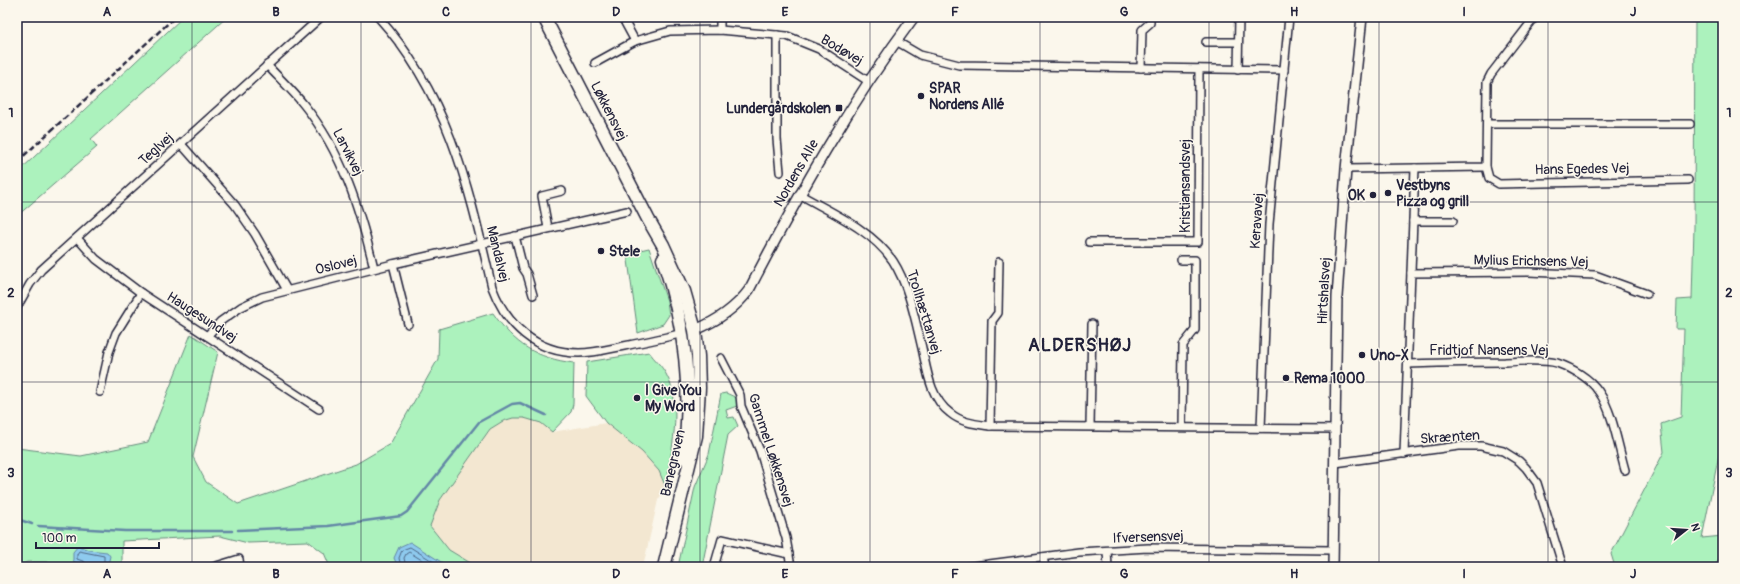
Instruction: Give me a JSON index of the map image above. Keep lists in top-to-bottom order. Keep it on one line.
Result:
{"streets":{"main road":["Løkkensvej","Banegraven"],"street":["Bodøvej","Teglvej","Larvikvej","Hans Egedes Vej","Nordens Alle","Kristiansandsvej","Keravavej","Mandalvej","Mylius Erichsens Vej","Oslovej","Hirtshalsvej","Trollhættanvej","Haugesundvej","Fridtjof Nansens Vej","Skrænten","Gammel Løkkensvej","Ifversensvej"]},"crossings":[["Bodøvej","Nordens Alle"],["Løkkensvej","Nordens Alle"],["Løkkensvej","Mandalvej"],["Løkkensvej","Banegraven"],["Teglvej","Larvikvej"],["Teglvej","Haugesundvej"],["Larvikvej","Oslovej"],["Nordens Alle","Mandalvej"],["Nordens Alle","Trollhættanvej"],["Nordens Alle","Banegraven"],["Keravavej","Trollhættanvej"],["Mandalvej","Oslovej"],["Mandalvej","Banegraven"],["Oslovej","Haugesundvej"],["Hirtshalsvej","Trollhættanvej"],["Hirtshalsvej","Skrænten"],["Hirtshalsvej","Ifversensvej"]],"districts":["ALDERSHØJ"],"places":{"other":["SPAR Nordens Allé","Vestbyns Pizza og grill","OK","Stele","Uno-X","Rema 1000","I Give You My Word"],"transit":["Lundergårdskolen"]},"scale_bar":"100 m","north":"right","grid":{"columns":["A","B","C","D","E","F","G","H","I","J"],"rows":["1","2","3"]}}
